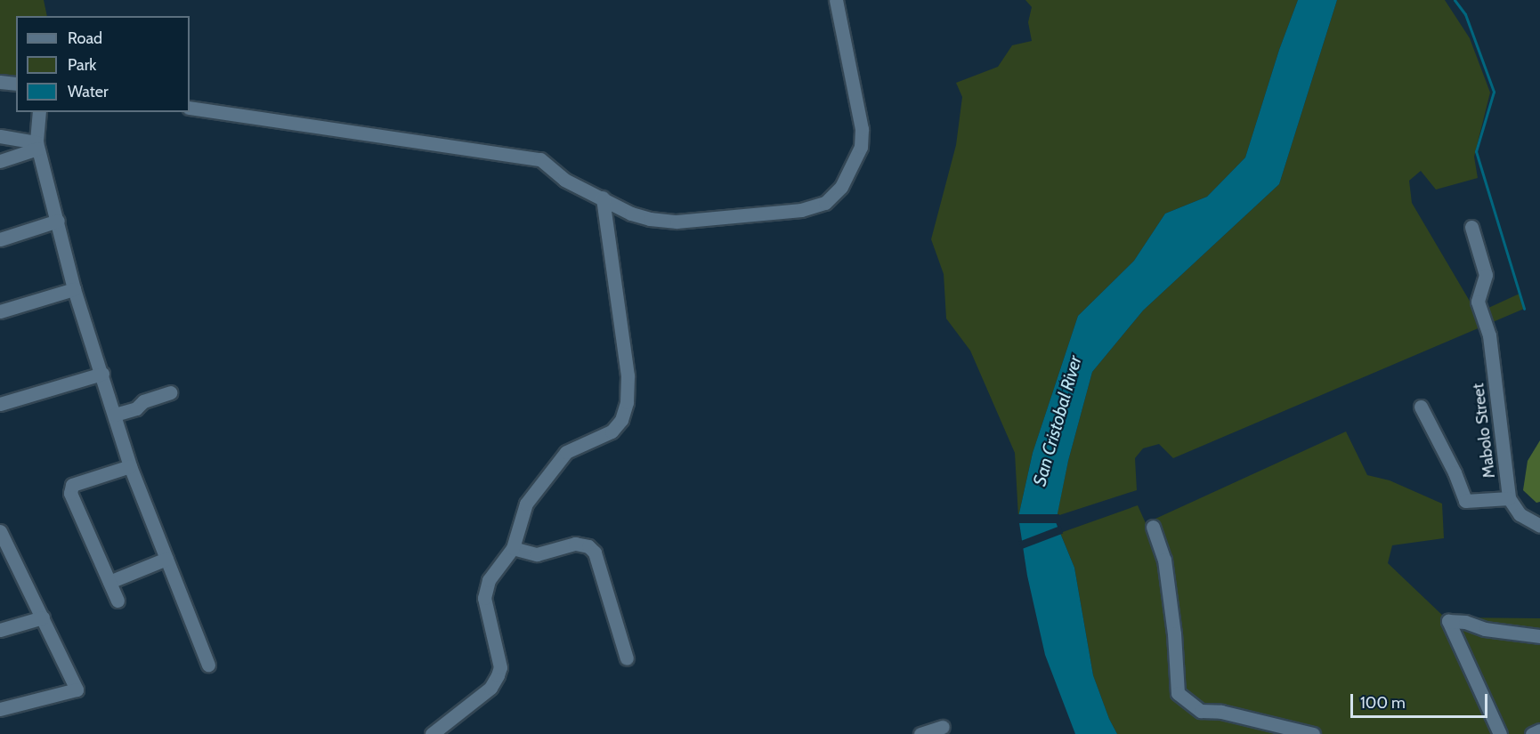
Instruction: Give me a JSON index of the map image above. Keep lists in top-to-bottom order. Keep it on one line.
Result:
{"streets":{"street":["Mabolo Street"]},"water":["San Cristobal River"],"legend":["Road","Park","Water"],"scale_bar":"100 m"}
